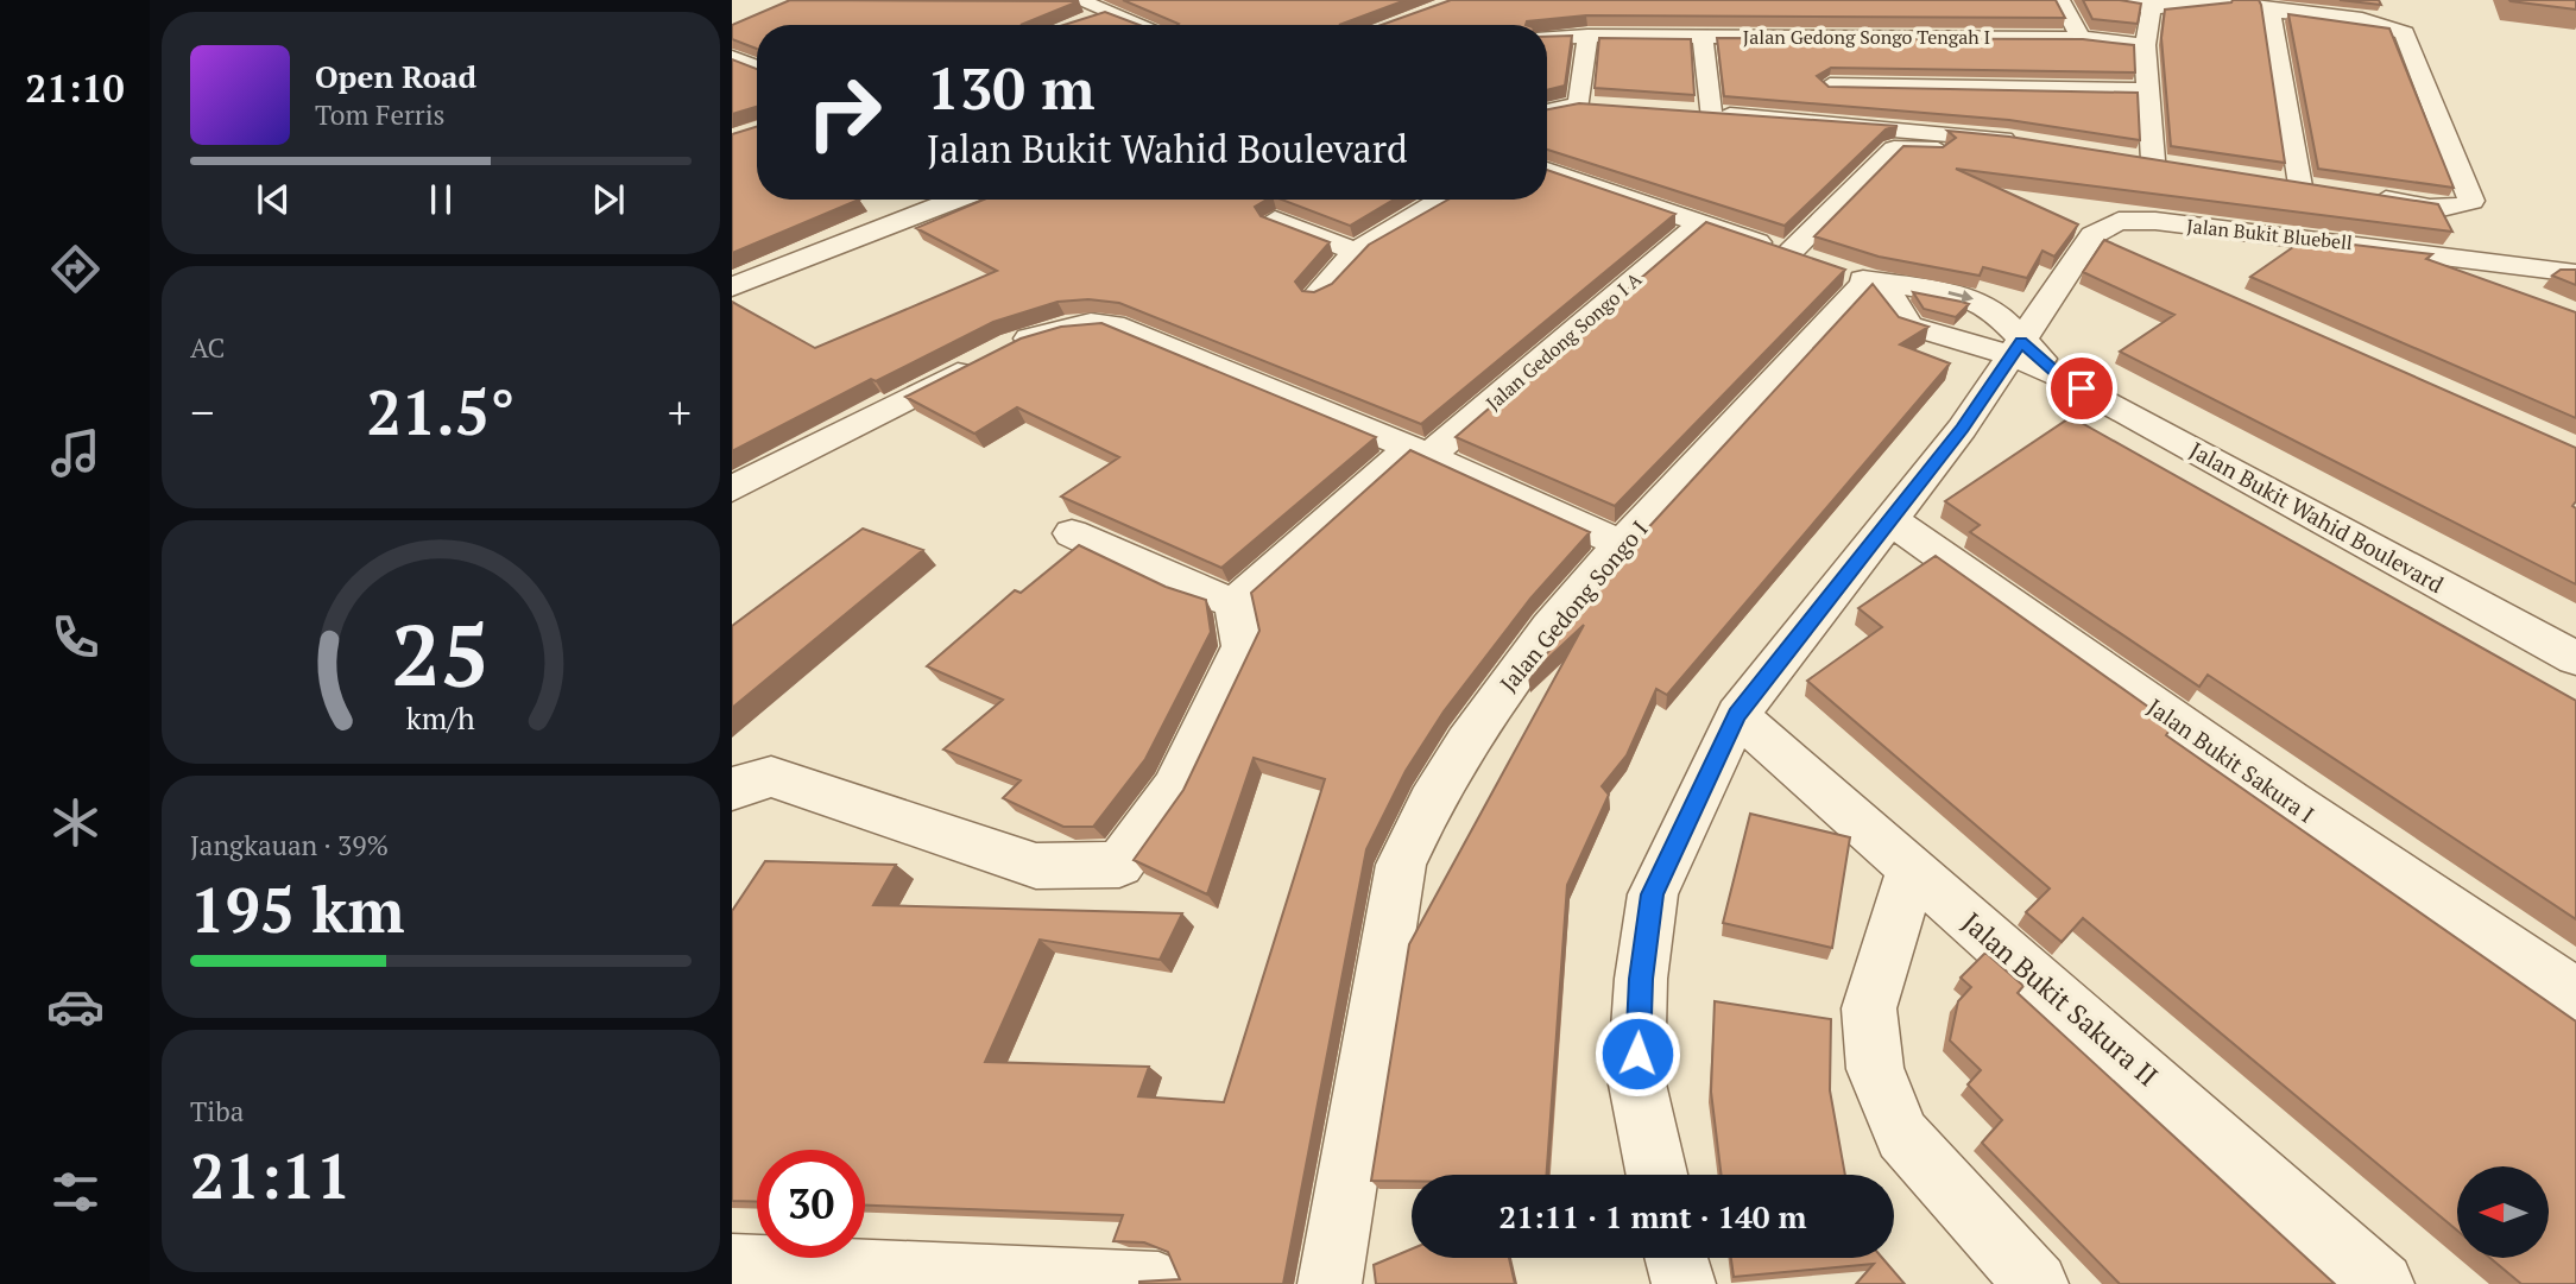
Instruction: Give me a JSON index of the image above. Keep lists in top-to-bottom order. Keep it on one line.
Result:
{"streets":{"street":["Jalan Gedong Songo Tengah I","Jalan Bukit Bluebell","Jalan Gedong Songo I A","Jalan Bukit Wahid Boulevard","Jalan Gedong Songo I","Jalan Bukit Sakura I","Jalan Bukit Sakura II"]},"crossings":[["Jalan Bukit Wahid Boulevard","Jalan Gedong Songo I"]],"north":"left","page":{"tabs":"21:10","turn":["130 m","Jalan Bukit Wahid Boulevard"],"song":["Open Road","Tom Ferris"],"tile":["AC",["Jangkauan · 39%","195 km"],["Tiba","21:11"]],"heat":["−","21.5°","+"],"limit":"30","trip":"21:11 · 1 mnt · 140 m","gauge":["25","km/h"]}}
